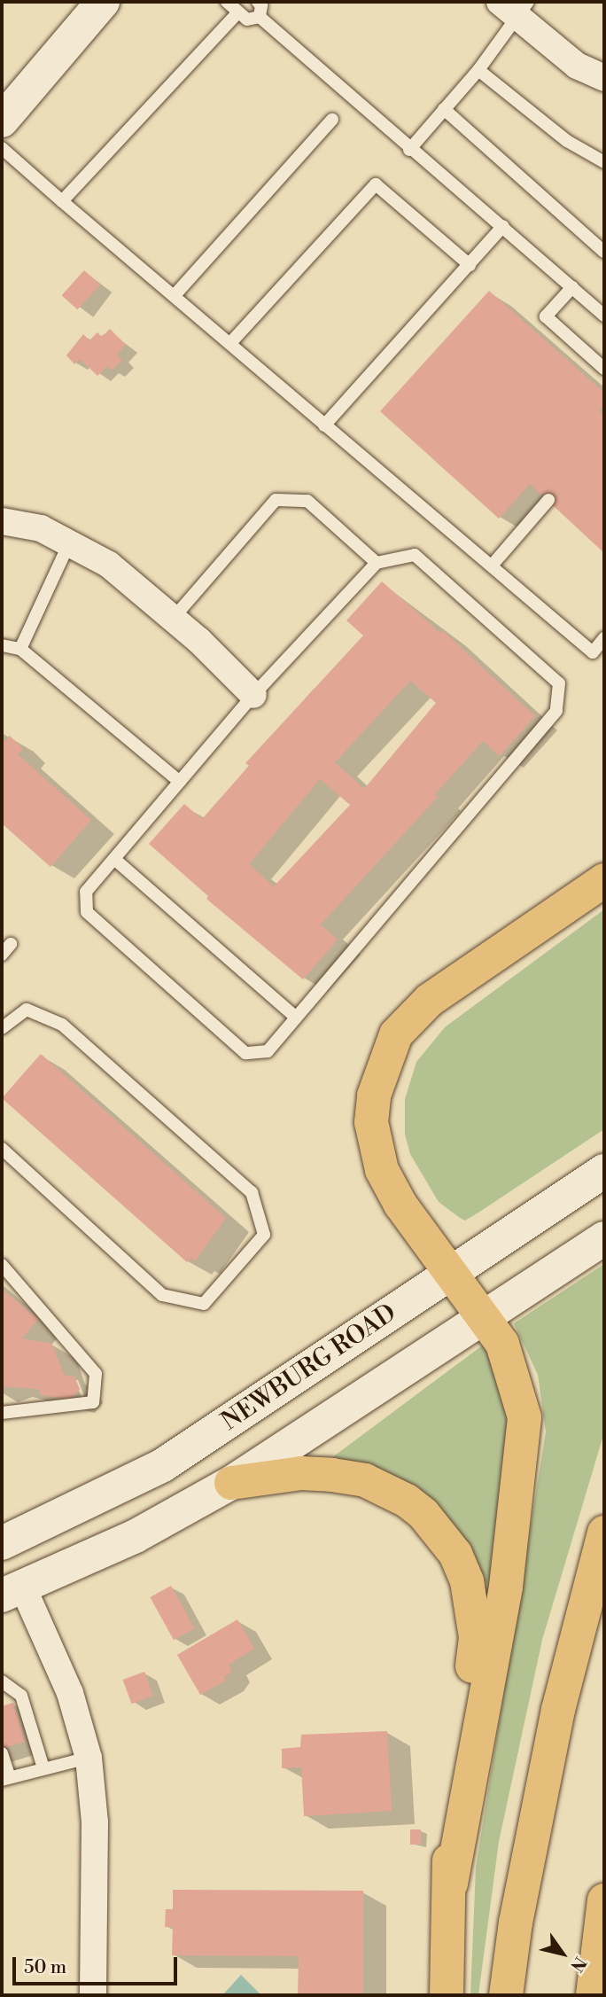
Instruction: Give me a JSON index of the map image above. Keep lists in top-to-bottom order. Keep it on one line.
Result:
{"streets":{"main road":["NEWBURG ROAD"]},"scale_bar":"50 m","north":"bottom right"}
